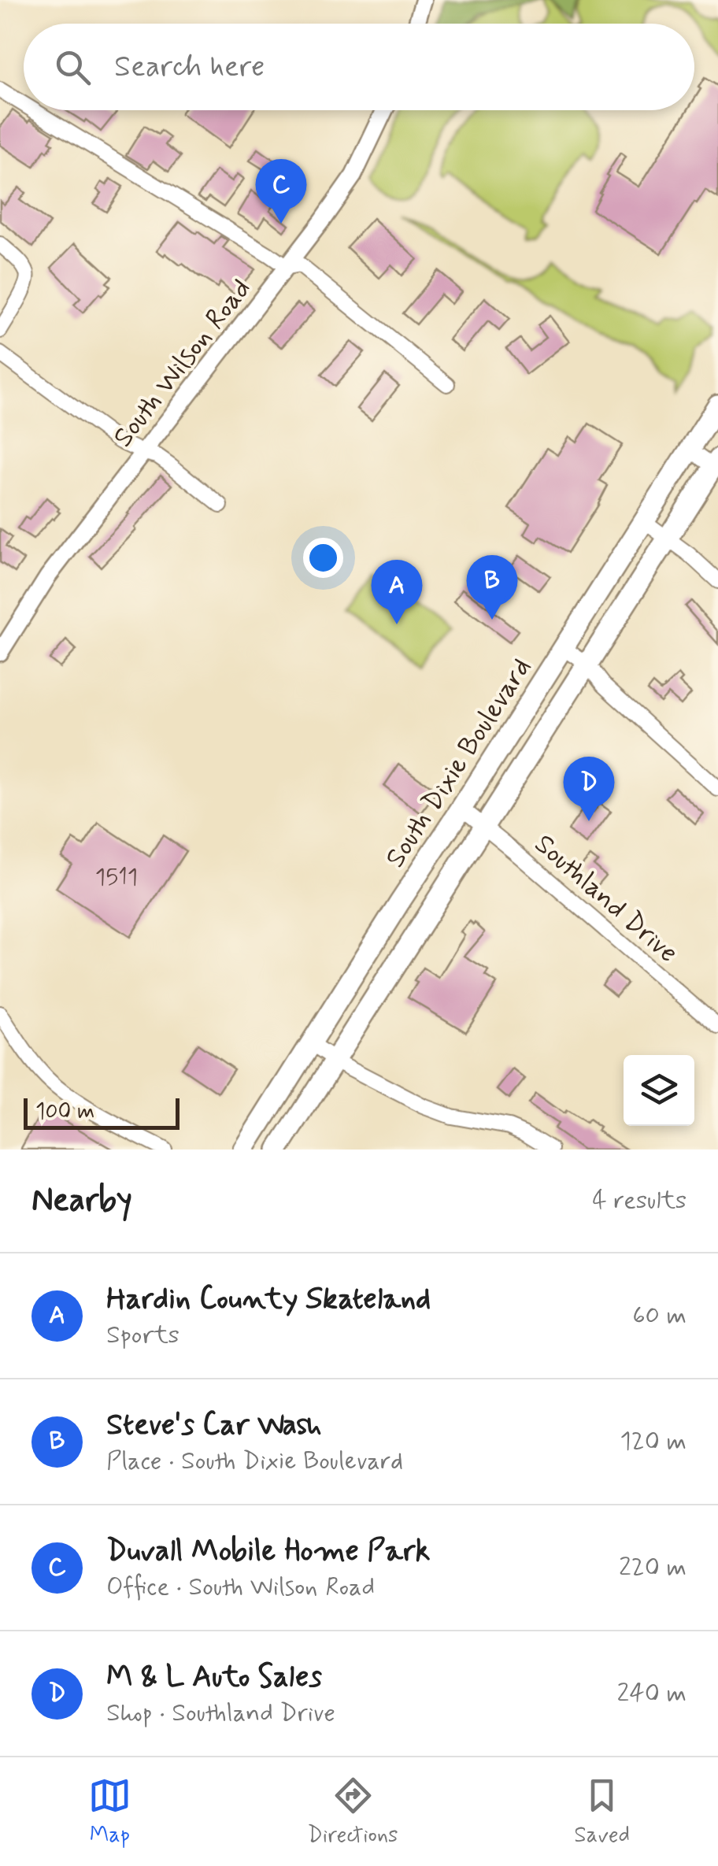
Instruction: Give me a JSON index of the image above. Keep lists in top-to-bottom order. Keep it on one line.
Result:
{"streets":{"highway":["South Dixie Boulevard"],"main road":["South Wilson Road"],"street":["Southland Drive"]},"crossings":[["South Dixie Boulevard","Southland Drive"]],"house_numbers":["1511"],"scale_bar":"100 m","page":{"search":"Search here","pins":["C","B","A","D"],"scale":"100 m","heading":["Nearby","4 results"],"list":[{"mark":"A","name":"Hardin County Skateland","note":"Sports","value":"60 m"},{"mark":"B","name":"Steve's Car Wash","note":"Place · South Dixie Boulevard","value":"120 m"},{"mark":"C","name":"Duvall Mobile Home Park","note":"Office · South Wilson Road","value":"220 m"},{"mark":"D","name":"M & L Auto Sales","note":"Shop · Southland Drive","value":"240 m"}],"nav":["Map","Directions","Saved"]}}
